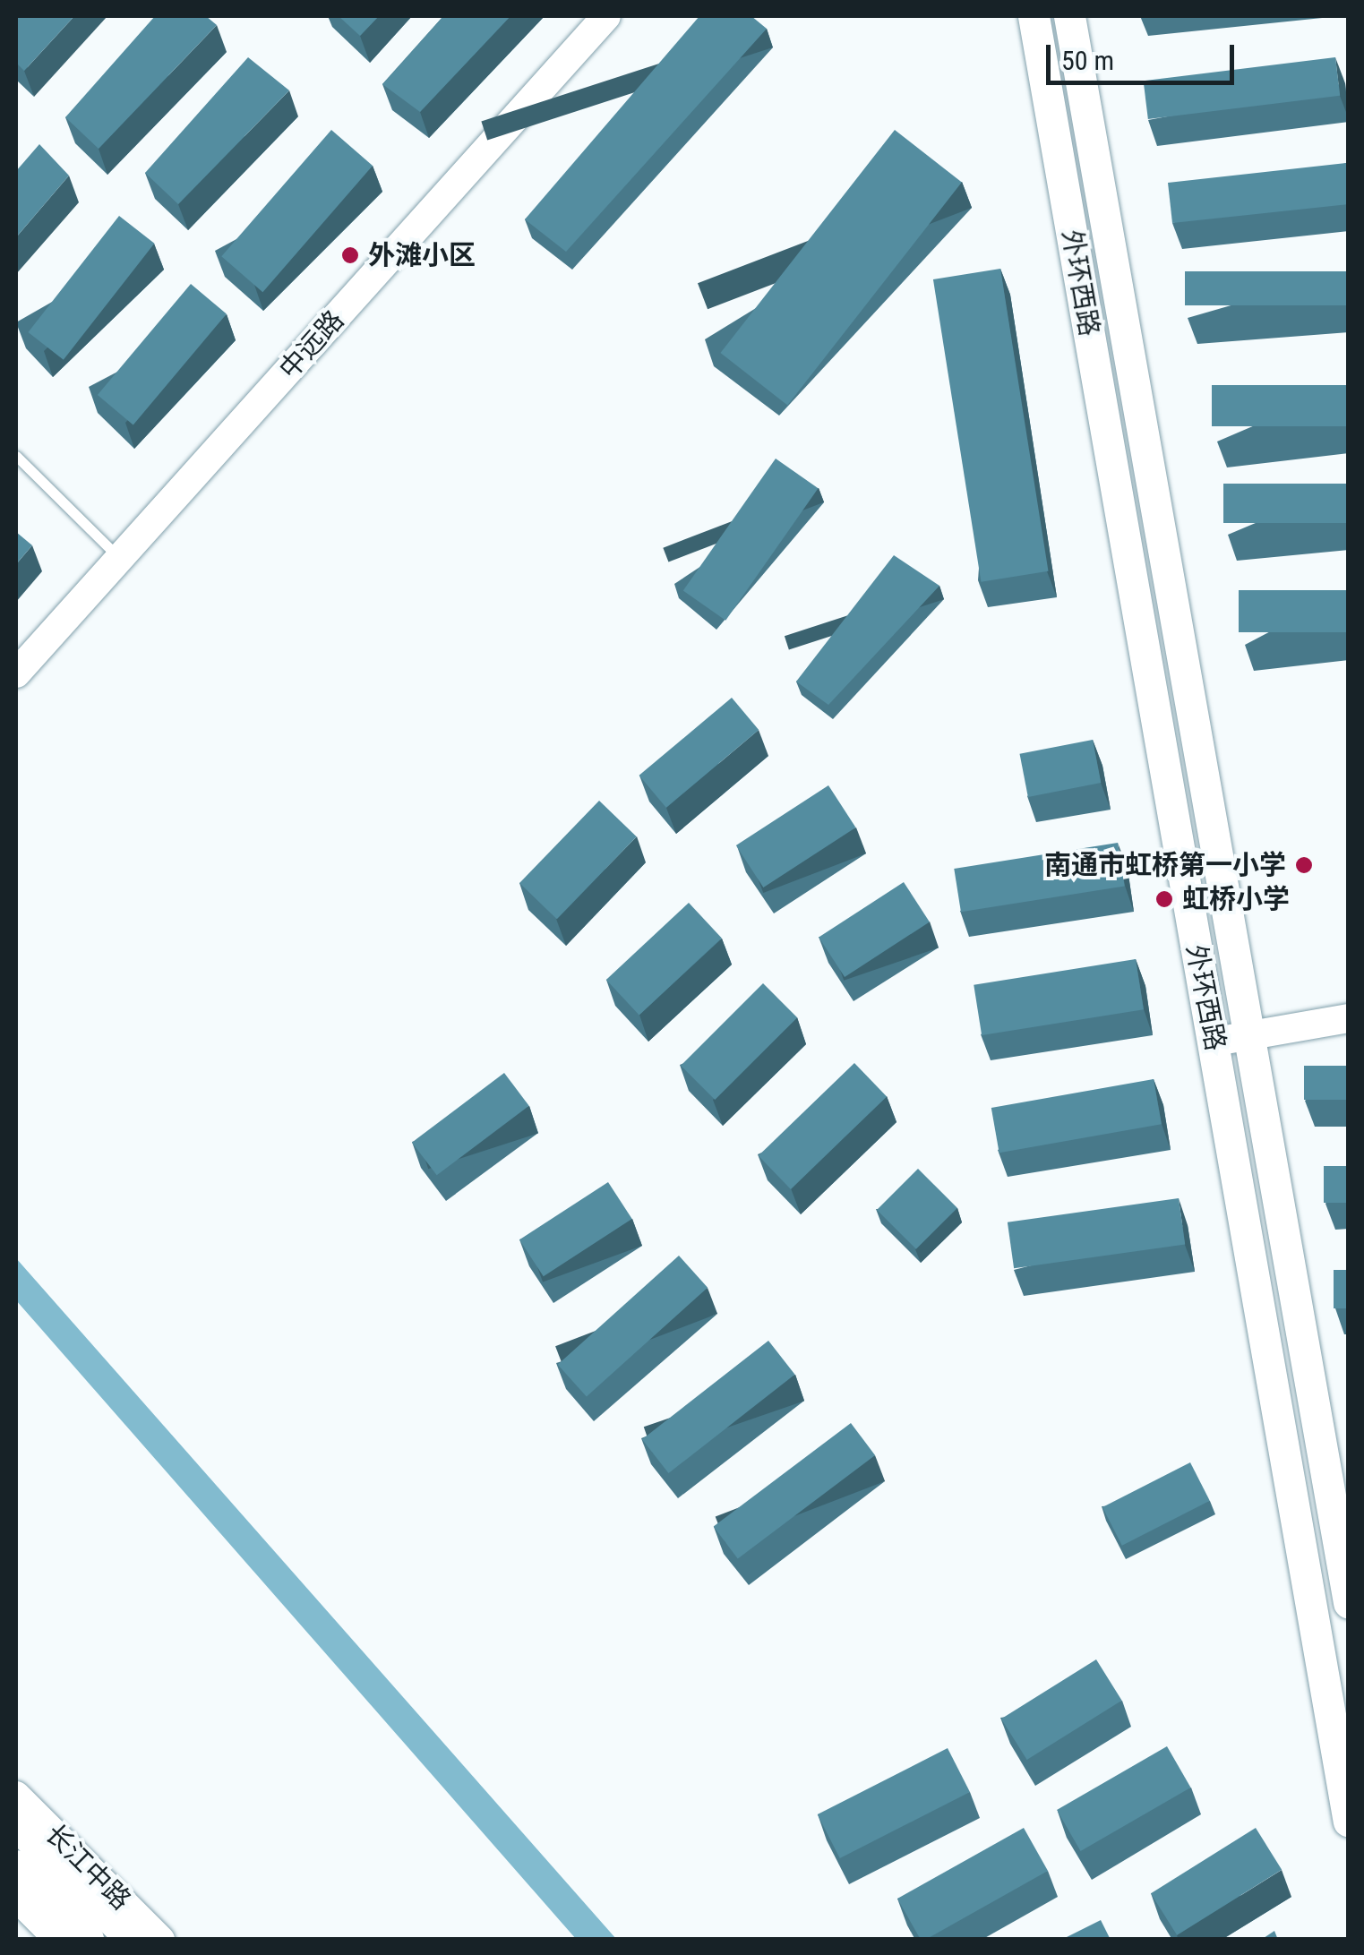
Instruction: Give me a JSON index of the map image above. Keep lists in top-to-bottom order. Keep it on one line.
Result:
{"streets":{"highway":["长江中路"],"main road":["外环西路"],"street":["中远路"]},"places":["外滩小区","南通市虹桥第一小学","虹桥小学"],"scale_bar":"50 m"}
